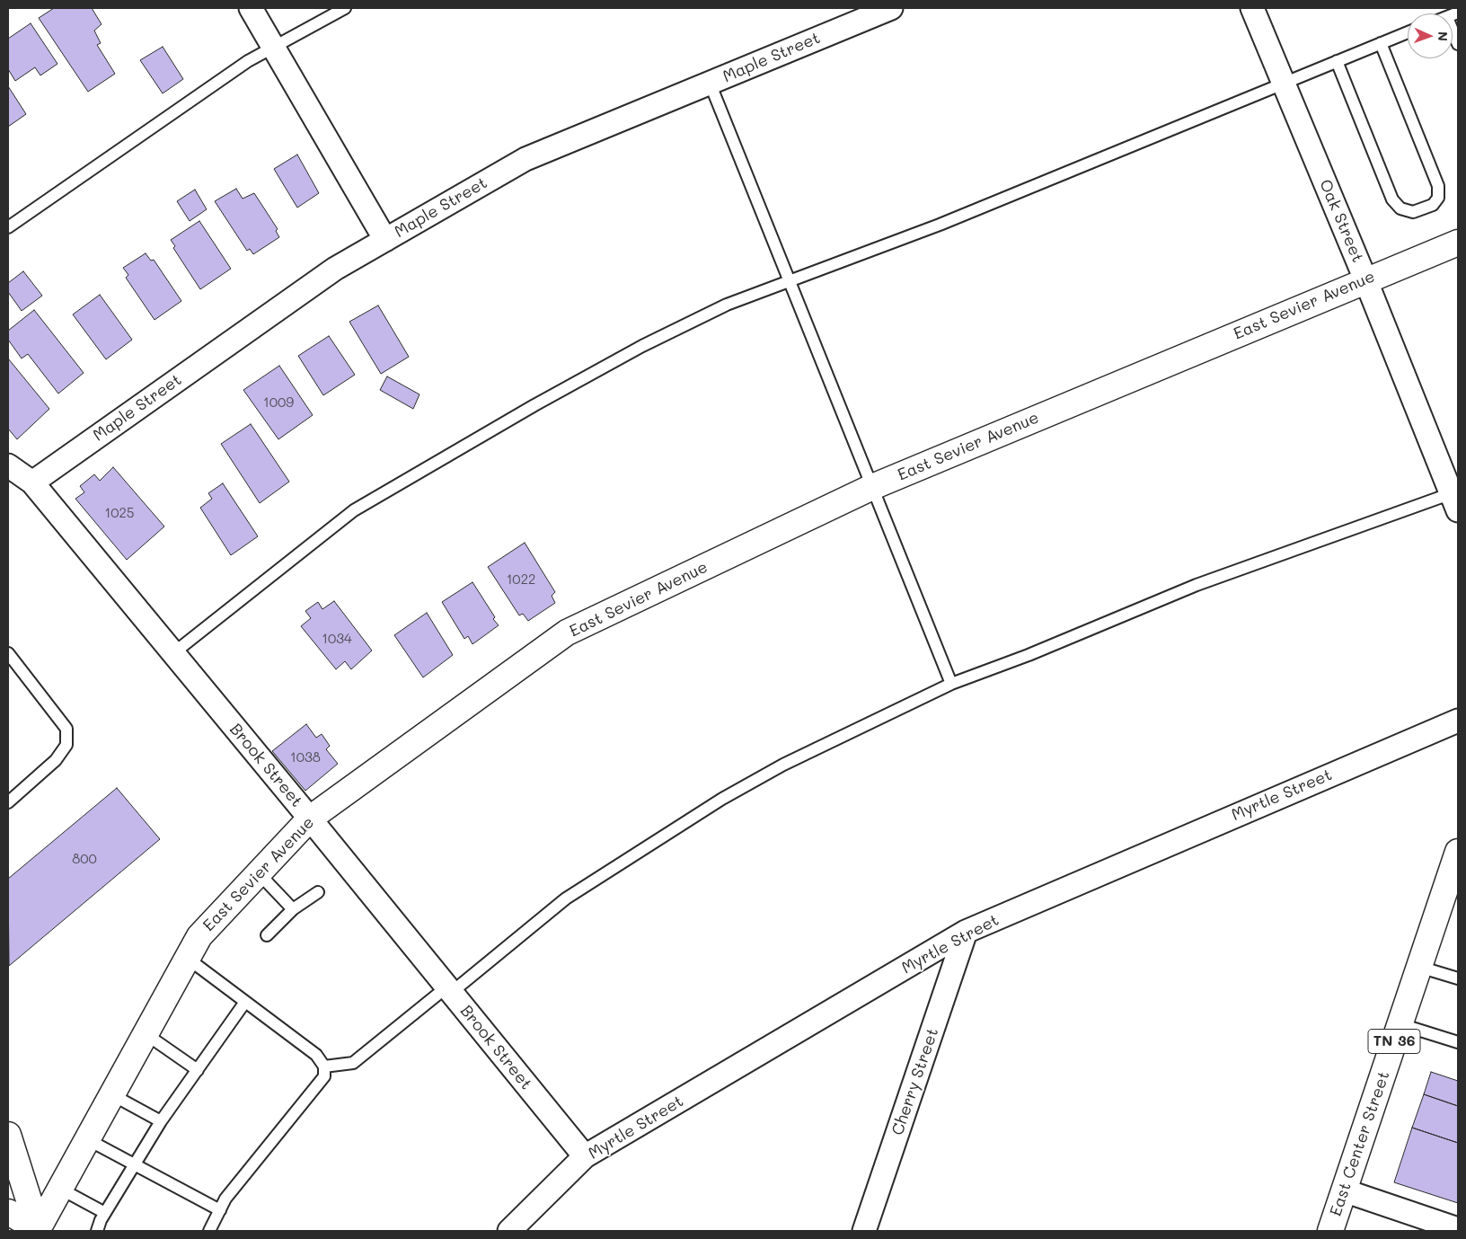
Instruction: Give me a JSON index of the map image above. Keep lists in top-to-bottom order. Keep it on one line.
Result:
{"streets":{"street":["Maple Street","Oak Street","East Sevier Avenue","Brook Street","Myrtle Street","TN 36","Cherry Street","East Center Street"]},"crossings":[["Maple Street","Brook Street"],["Oak Street","East Sevier Avenue"],["East Sevier Avenue","Brook Street"],["Brook Street","Myrtle Street"],["Myrtle Street","Cherry Street"]],"house_numbers":["1009","1025","1022","1034","1038","800"],"north":"right"}
